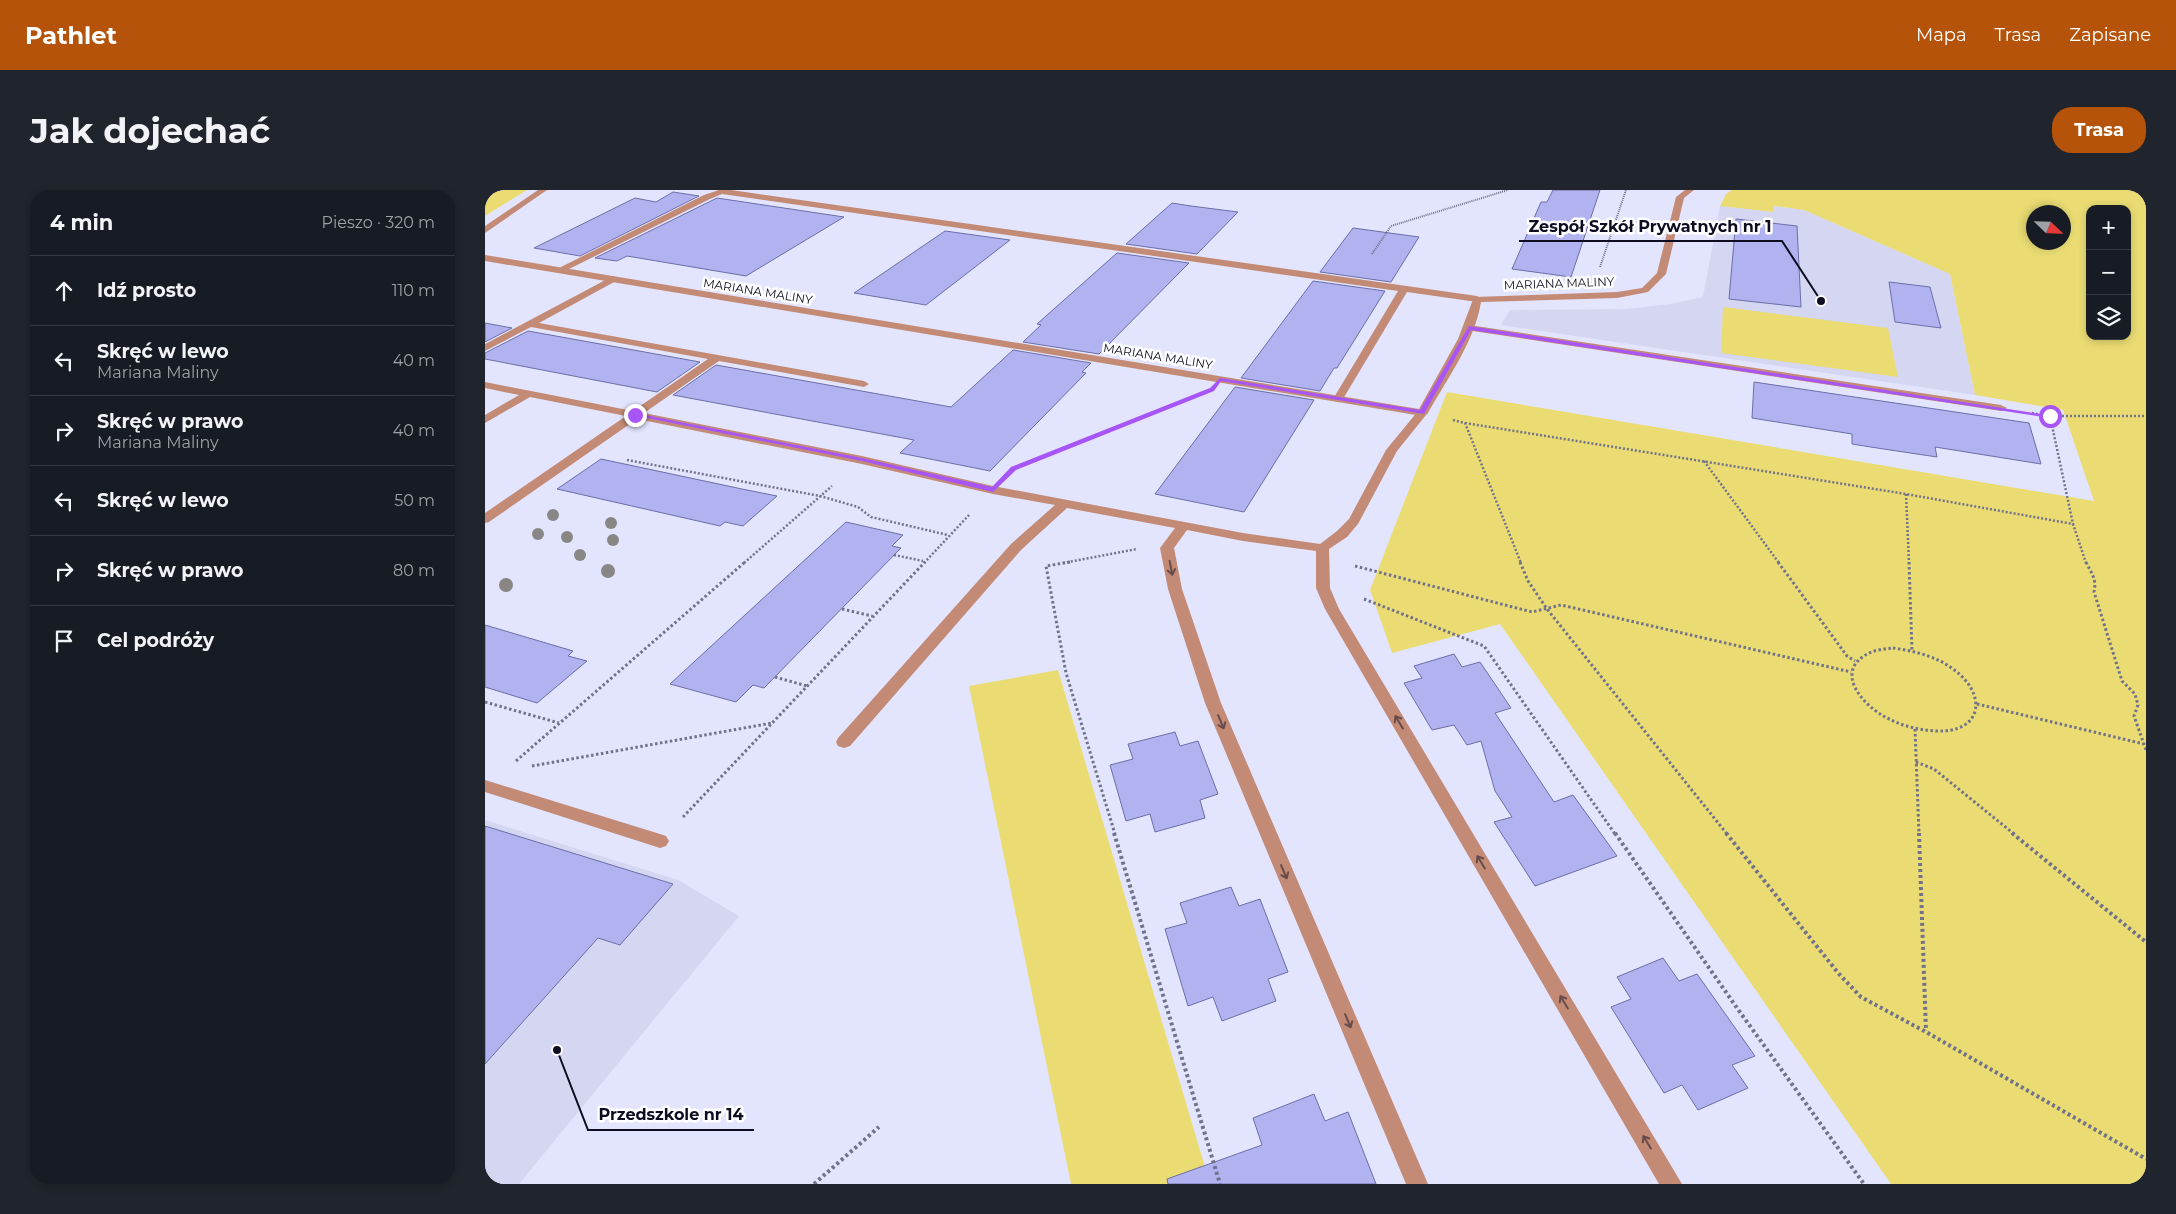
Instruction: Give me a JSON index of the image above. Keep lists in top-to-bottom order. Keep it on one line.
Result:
{"streets":{"street":["MARIANA MALINY"]},"places":["Zespół Szkół Prywatnych nr 1","Przedszkole nr 14"],"north":"bottom right","page":{"header":"Pathlet","nav":["Mapa","Trasa","Zapisane"],"buttons":"Trasa","title":"Jak dojechać","heading":["4 min","Pieszo · 320 m"],"map_buttons":["+","−"],"list":[["Idź prosto","110 m"],["Skręć w lewo","Mariana Maliny","40 m"],["Skręć w prawo","Mariana Maliny","40 m"],["Skręć w lewo","50 m"],["Skręć w prawo","80 m"],"Cel podróży"]}}
